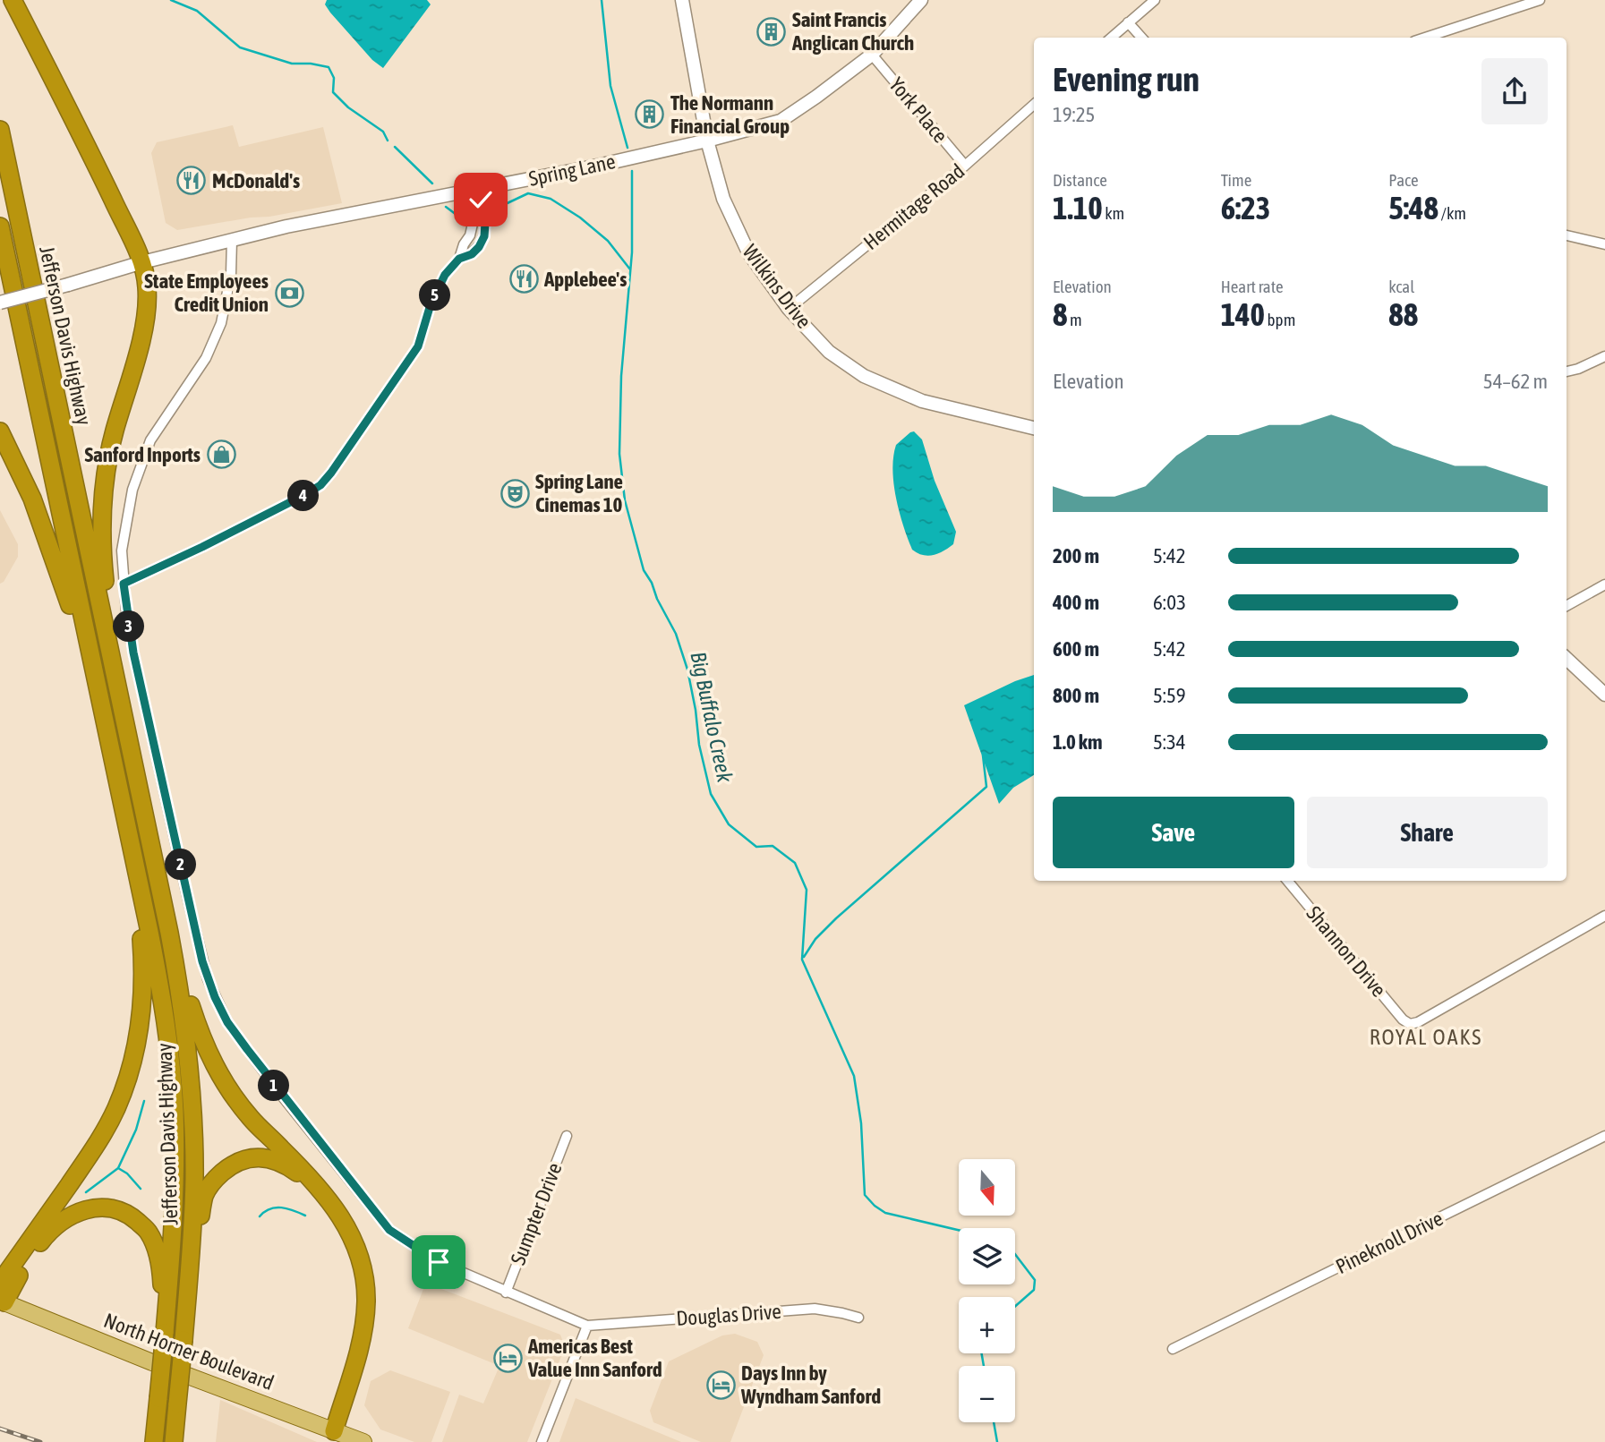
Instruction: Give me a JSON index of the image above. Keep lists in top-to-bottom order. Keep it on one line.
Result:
{"streets":{"highway":["Jefferson Davis Highway"],"main road":["North Horner Boulevard"],"street":["York Place","Spring Lane","Hermitage Road","Wilkins Drive","Shannon Drive","Sumpter Drive","Pineknoll Drive","Douglas Drive"]},"crossings":[["York Place","Spring Lane"],["York Place","Hermitage Road"],["Spring Lane","Wilkins Drive"],["Spring Lane","Douglas Drive"],["Hermitage Road","Wilkins Drive"],["Sumpter Drive","Douglas Drive"]],"districts":["ROYAL OAKS"],"water":["Big Buffalo Creek"],"places":{"building":["Saint Francis Anglican Church","The Normann Financial Group"],"restaurant":["McDonald's","Applebee's"],"bank":["State Employees Credit Union"],"shop":["Sanford Inports"],"theatre":["Spring Lane Cinemas 10"],"hotel":["Americas Best Value Inn Sanford","Days Inn by Wyndham Sanford"]},"north":"bottom","page":{"heading":["Evening run","19:25"],"stats":[["Distance","1.10 km"],["Time","6:23"],["Pace","5:48 /km"],["Elevation","8 m"],["Heart rate","140 bpm"],["kcal","88"]],"pins":["5","4","3","2","1"],"chart":["Elevation","54–62 m"],"list":[{"name":"200 m","note":"5:42"},{"name":"400 m","note":"6:03"},{"name":"600 m","note":"5:42"},{"name":"800 m","note":"5:59"},{"name":"1.0 km","note":"5:34"}],"buttons":["Save","Share"],"map_buttons":["+","−"]}}
